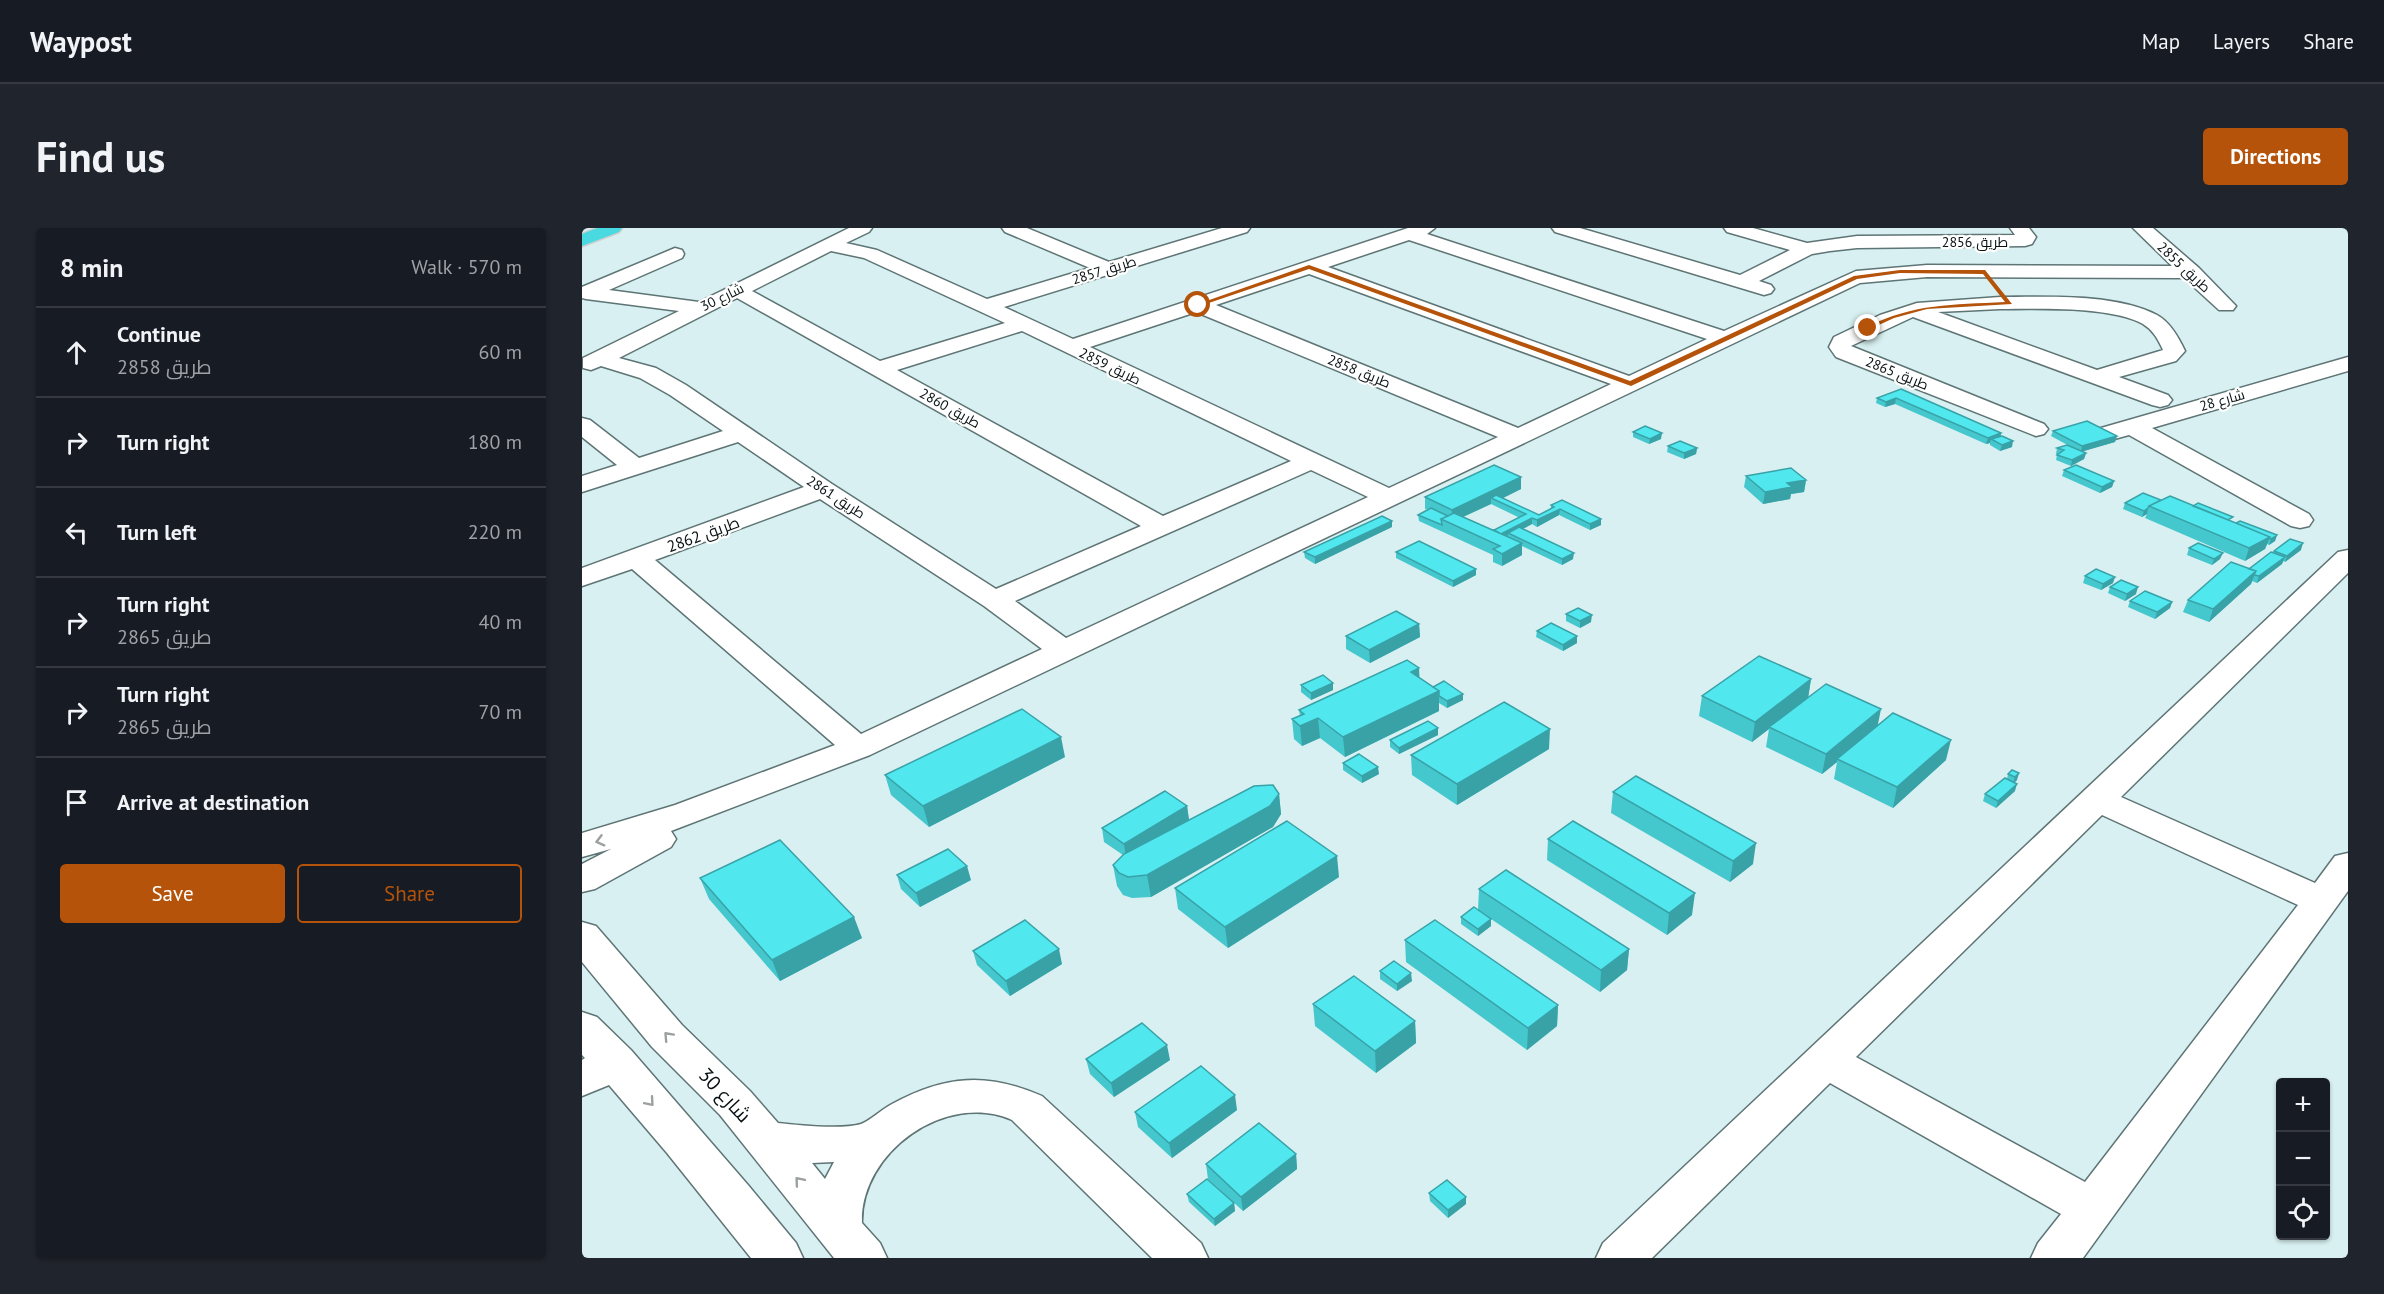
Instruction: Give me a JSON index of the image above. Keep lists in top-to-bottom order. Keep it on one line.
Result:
{"streets":{"street":["طريق 2856","طريق 2855","طريق 2857","شارع 30","طريق 2859","طريق 2858","طريق 2865","شارع 28","طريق 2860","طريق 2861","طريق 2862"]},"crossings":[["طريق 2857","طريق 2859"],["شارع 30","طريق 2859"],["شارع 30","طريق 2860"],["شارع 30","طريق 2861"],["طريق 2861","طريق 2862"]],"page":{"header":"Waypost","nav":["Map","Layers","Share"],"buttons":["Directions",["Save","Share"]],"title":"Find us","heading":["8 min","Walk · 570 m"],"list":[["Continue","طريق 2858","60 m"],["Turn right","180 m"],["Turn left","220 m"],["Turn right","طريق 2865","40 m"],["Turn right","طريق 2865","70 m"],"Arrive at destination"],"map_buttons":["+","−"]}}
